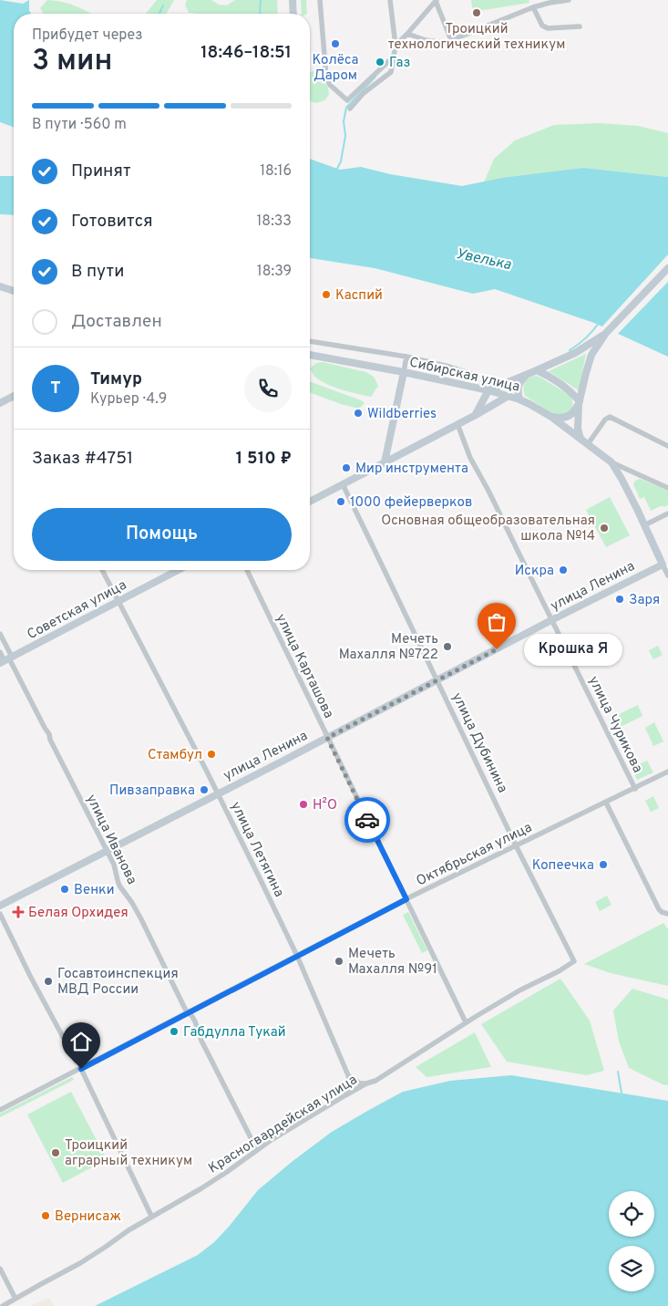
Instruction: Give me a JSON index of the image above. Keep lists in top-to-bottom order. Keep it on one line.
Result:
{"streets":{"street":["Сибирская улица","улица Ленина","Советская улица","улица Карташова","улица Чурикова","улица Дубинина","улица Иванова","улица Летягина","Октябрьская улица","Красногвардейская улица"]},"crossings":[["Сибирская улица","улица Ленина"],["улица Ленина","улица Карташова"],["улица Ленина","улица Чурикова"],["улица Ленина","улица Дубинина"],["улица Ленина","улица Иванова"],["улица Ленина","улица Летягина"],["Советская улица","улица Иванова"],["Советская улица","улица Летягина"],["улица Карташова","Октябрьская улица"],["улица Карташова","Красногвардейская улица"],["улица Чурикова","Октябрьская улица"],["улица Дубинина","Октябрьская улица"],["улица Дубинина","Красногвардейская улица"],["улица Иванова","Октябрьская улица"],["улица Иванова","Красногвардейская улица"],["улица Летягина","Октябрьская улица"]],"water":["Увелька"],"places":{"other":["Троицкий технологический техникум","Колёса Даром","Газ","Каспий","Wildberries","Мир инструмента","1000 фейерверков","Основная общеобразовательная школа №14","Искра","Заря","Мечеть Махалля №722","Крошка Я","Стамбул","Пивзаправка","H²O","Копеечка","Венки","Мечеть Махалля №91","Госавтоинспекция МВД России","Габдулла Тукай","Троицкий аграрный техникум","Вернисаж"],"health":["Белая Орхидея"]},"page":{"heading":["3 мин","Прибудет через","18:46–18:51"],"panel":["Тимур","Курьер · 4.9","Заказ #4751","1 510 ₽"],"bar":"В пути · 560 m","list":[["Принят","18:16"],["Готовится","18:33"],["В пути","18:39"],"Доставлен"],"round":"Т","buttons":"Помощь","bubble":"Крошка Я"}}
